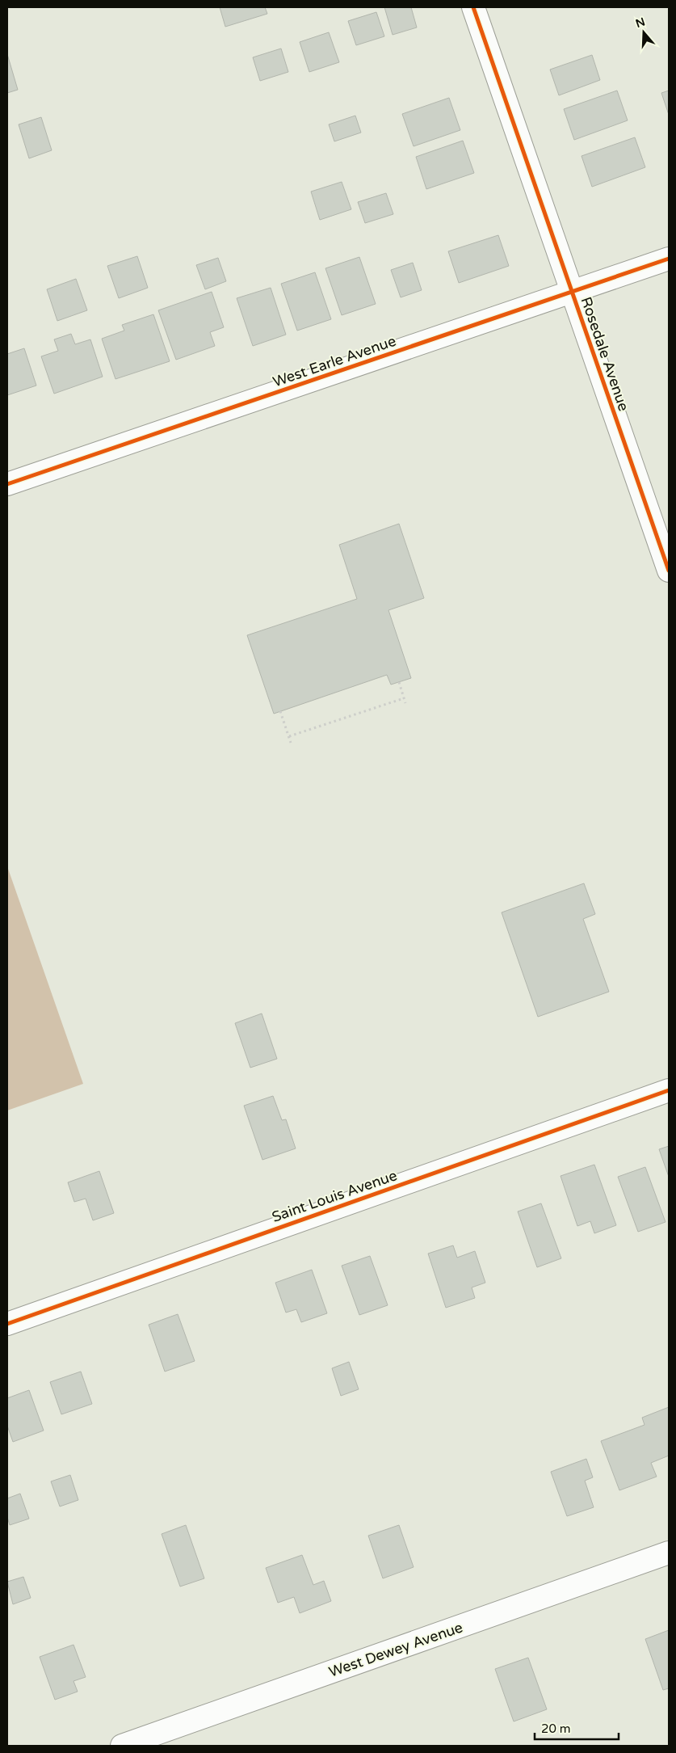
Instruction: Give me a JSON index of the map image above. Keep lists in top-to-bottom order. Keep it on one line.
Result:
{"streets":{"street":["Rosedale Avenue","West Earle Avenue","Saint Louis Avenue","West Dewey Avenue"]},"crossings":[["Rosedale Avenue","West Earle Avenue"]],"scale_bar":"20 m","north":"top"}
